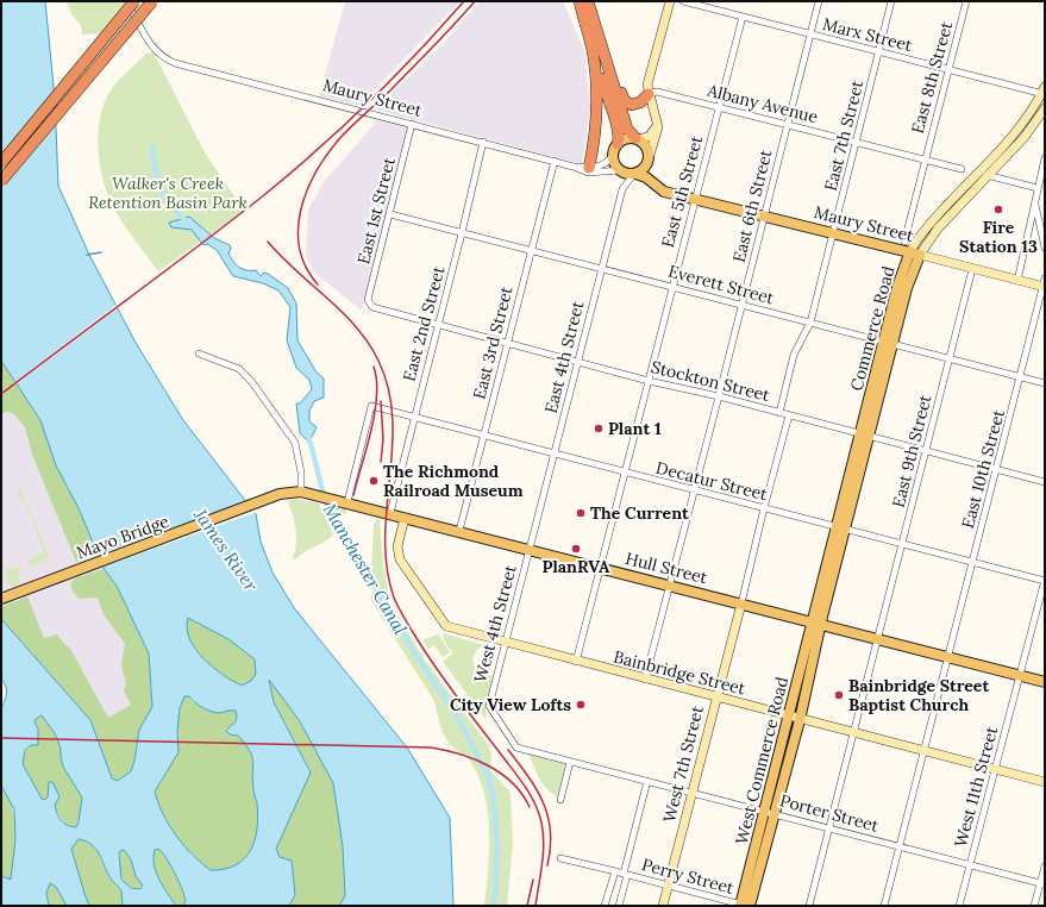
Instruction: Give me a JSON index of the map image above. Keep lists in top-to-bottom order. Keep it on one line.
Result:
{"streets":{"main road":["Maury Street","Commerce Road","Mayo Bridge","Hull Street","West Commerce Road"],"street":["Marx Street","East 8th Street","Albany Avenue","East 7th Street","East 5th Street","East 6th Street","East 1st Street","Everett Street","East 2nd Street","East 3rd Street","East 4th Street","Stockton Street","East 9th Street","East 10th Street","Decatur Street","West 4th Street","Bainbridge Street","West 7th Street","West 11th Street","Porter Street","Perry Street"]},"crossings":[["Marx Street","East 8th Street"],["Marx Street","East 7th Street"],["Marx Street","East 5th Street"],["Marx Street","East 6th Street"],["Marx Street","Commerce Road"],["East 8th Street","Albany Avenue"],["Maury Street","East 7th Street"],["Maury Street","East 5th Street"],["Maury Street","East 6th Street"],["Maury Street","East 1st Street"],["Maury Street","East 2nd Street"],["Maury Street","Commerce Road"],["Maury Street","East 3rd Street"],["Maury Street","East 4th Street"],["Maury Street","East 9th Street"],["Maury Street","East 10th Street"],["Albany Avenue","East 7th Street"],["Albany Avenue","East 5th Street"],["Albany Avenue","East 6th Street"],["East 7th Street","Everett Street"],["East 7th Street","Stockton Street"],["East 5th Street","Everett Street"],["East 5th Street","Stockton Street"],["East 5th Street","Decatur Street"],["East 5th Street","Hull Street"],["East 5th Street","Bainbridge Street"],["East 6th Street","Everett Street"],["East 6th Street","Stockton Street"],["East 6th Street","Decatur Street"],["East 6th Street","Hull Street"],["East 6th Street","Bainbridge Street"],["East 1st Street","Everett Street"],["East 1st Street","Stockton Street"],["Everett Street","East 2nd Street"],["Everett Street","Commerce Road"],["Everett Street","East 3rd Street"],["Everett Street","East 4th Street"],["Everett Street","East 9th Street"],["Everett Street","East 10th Street"],["East 2nd Street","Stockton Street"],["East 2nd Street","Decatur Street"],["East 2nd Street","Hull Street"],["Commerce Road","Stockton Street"],["Commerce Road","Decatur Street"],["Commerce Road","Hull Street"],["Commerce Road","West Commerce Road"],["East 3rd Street","Stockton Street"],["East 3rd Street","Decatur Street"],["East 3rd Street","Hull Street"],["East 4th Street","Stockton Street"],["East 4th Street","Decatur Street"],["East 4th Street","Hull Street"],["East 4th Street","West 4th Street"],["Stockton Street","East 9th Street"],["Stockton Street","East 10th Street"],["East 9th Street","Decatur Street"],["East 9th Street","Hull Street"],["East 9th Street","Bainbridge Street"],["East 9th Street","Porter Street"],["East 10th Street","Decatur Street"],["East 10th Street","Hull Street"],["East 10th Street","Bainbridge Street"],["East 10th Street","Porter Street"],["Decatur Street","Hull Street"],["Decatur Street","West 11th Street"],["Mayo Bridge","Hull Street"],["Hull Street","West 4th Street"],["Hull Street","Bainbridge Street"],["Hull Street","West Commerce Road"],["Hull Street","West 7th Street"],["Hull Street","West 11th Street"],["West 4th Street","Bainbridge Street"],["West 4th Street","Porter Street"],["Bainbridge Street","West Commerce Road"],["Bainbridge Street","West 7th Street"],["Bainbridge Street","West 11th Street"],["West Commerce Road","Porter Street"],["West Commerce Road","Perry Street"],["West 7th Street","Porter Street"],["West 7th Street","Perry Street"],["West 11th Street","Porter Street"]],"water":["James River","Manchester Canal"],"parks":["Walker's Creek Retention Basin Park"],"places":["Fire Station 13","Plant 1","The Richmond Railroad Museum","The Current","PlanRVA","Bainbridge Street Baptist Church","City View Lofts"]}
